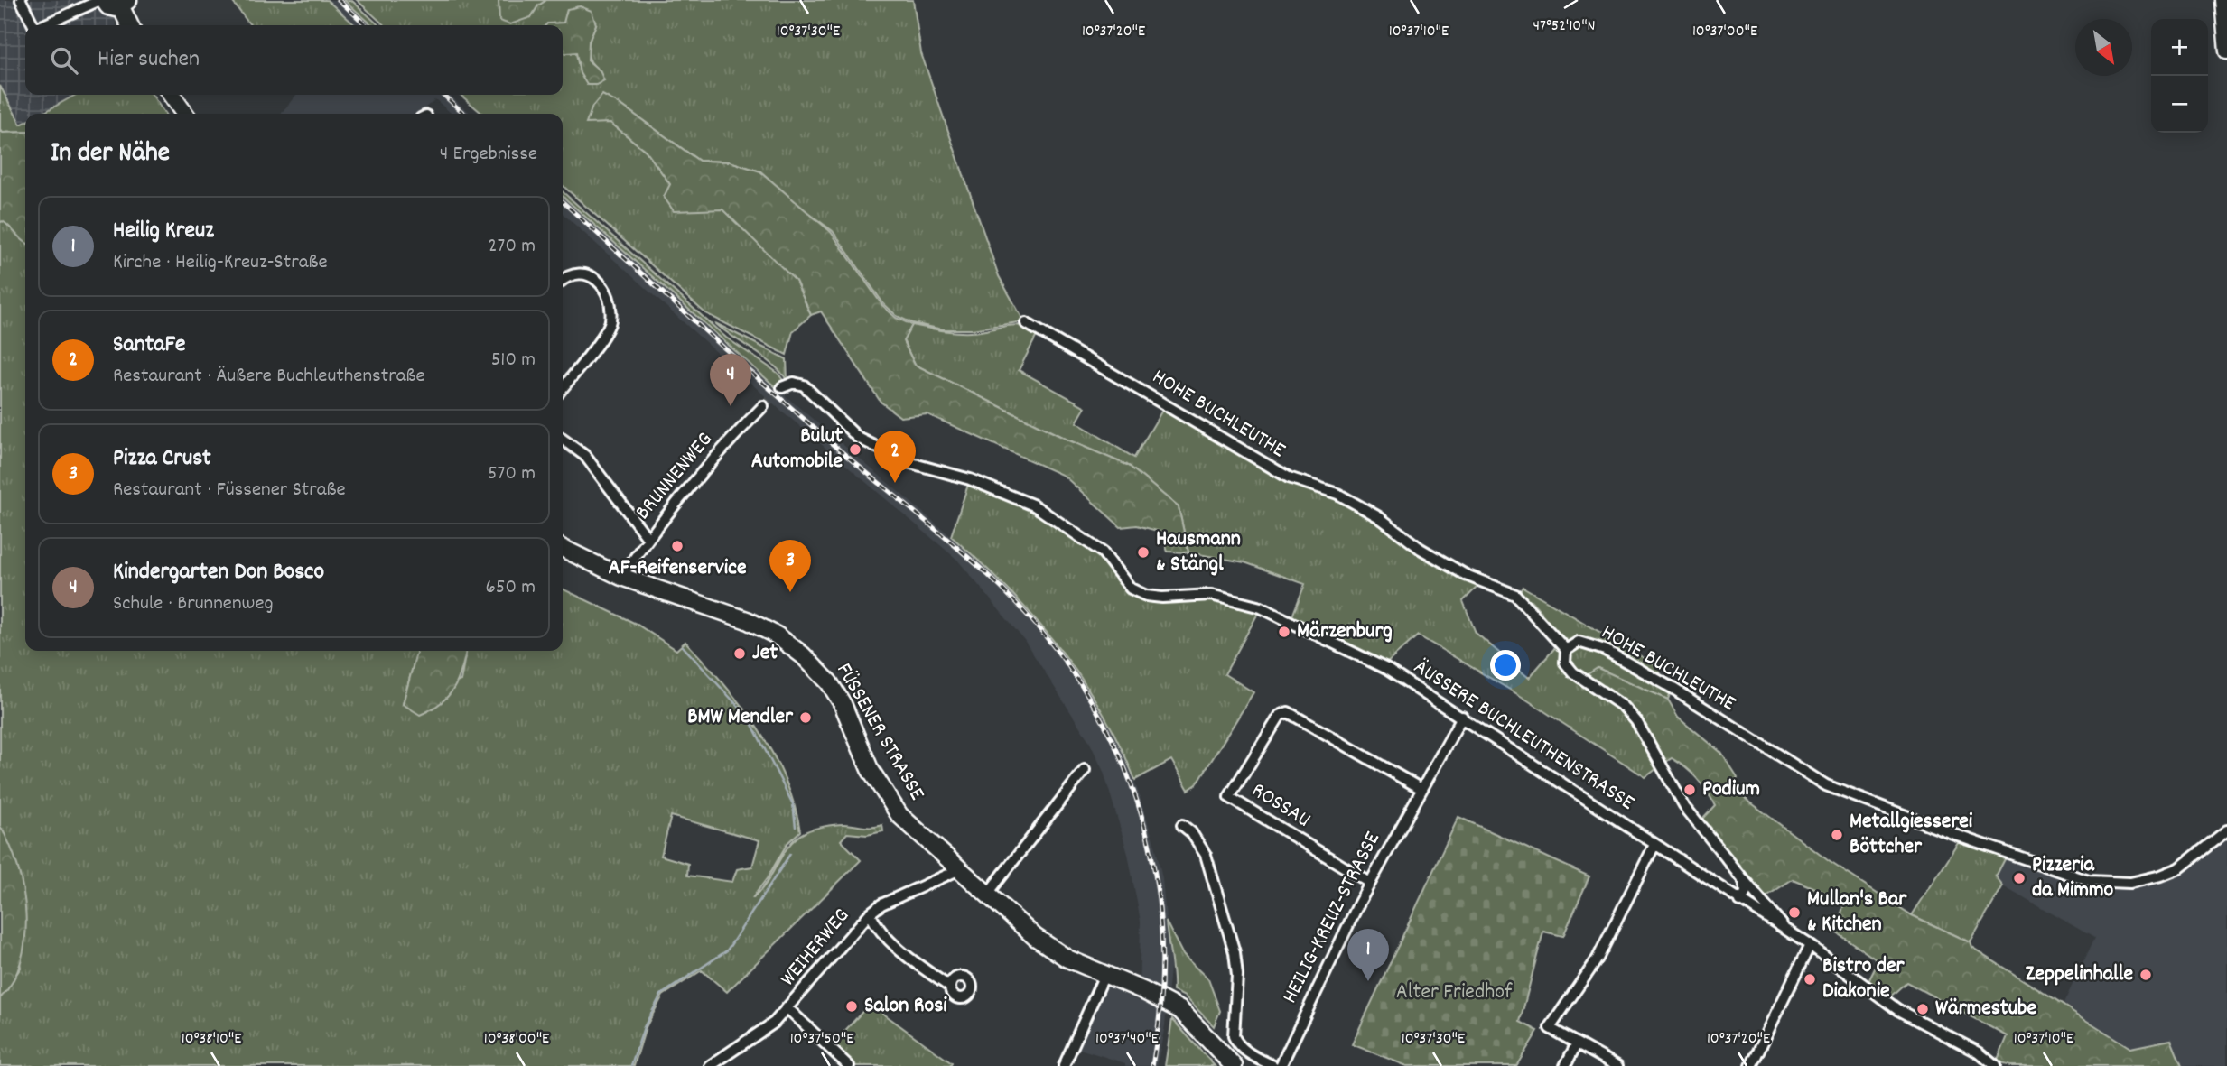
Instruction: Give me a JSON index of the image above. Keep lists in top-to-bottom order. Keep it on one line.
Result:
{"streets":{"main road":["FÜSSENER STRASSE"],"street":["HOHE BUCHLEUTHE","BRUNNENWEG","ÄUSSERE BUCHLEUTHENSTRASSE","ROSSAU","HEILIG-KREUZ-STRASSE","WEIHERWEG"]},"crossings":[["BRUNNENWEG","FÜSSENER STRASSE"],["FÜSSENER STRASSE","WEIHERWEG"],["ÄUSSERE BUCHLEUTHENSTRASSE","HEILIG-KREUZ-STRASSE"],["ROSSAU","HEILIG-KREUZ-STRASSE"]],"parks":["Alter Friedhof"],"places":["Bulut Automobile","AF-Reifenservice","Hausmann & Stängl","Märzenburg","Jet","BMW Mendler","Podium","Metallgiesserei Böttcher","Pizzeria da Mimmo","Mullan's Bar & Kitchen","Zeppelinhalle","Bistro der Diakonie","Salon Rosi","Wärmestube"],"north":"bottom right","page":{"map_buttons":["+","−"],"search":"Hier suchen","heading":["In der Nähe","4 Ergebnisse"],"list":[{"mark":"1","name":"Heilig Kreuz","note":"Kirche · Heilig-Kreuz-Straße","value":"270 m"},{"mark":"2","name":"SantaFe","note":"Restaurant · Äußere Buchleuthenstraße","value":"510 m"},{"mark":"3","name":"Pizza Crust","note":"Restaurant · Füssener Straße","value":"570 m"},{"mark":"4","name":"Kindergarten Don Bosco","note":"Schule · Brunnenweg","value":"650 m"}],"pins":["4","2","3","1"]},"coordinates":["47°52'10\"N","10°37'30\"E","10°37'20\"E","10°37'10\"E","10°37'00\"E","10°38'10\"E","10°38'00\"E","10°37'50\"E","10°37'40\"E"]}
